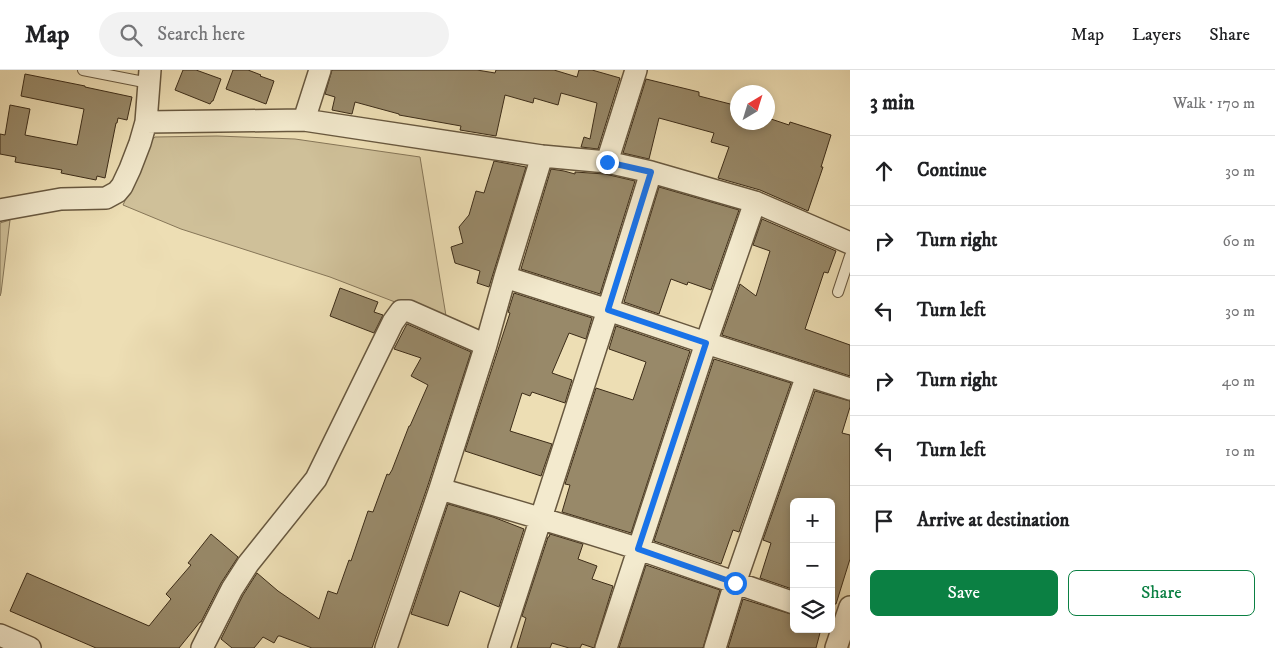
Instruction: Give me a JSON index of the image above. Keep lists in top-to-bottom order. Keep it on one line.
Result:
{"north":"top right","page":{"header":"Map","search":"Search here","nav":["Map","Layers","Share"],"heading":["3 min","Walk · 170 m"],"list":[["Continue","30 m"],["Turn right","60 m"],["Turn left","30 m"],["Turn right","40 m"],["Turn left","10 m"],"Arrive at destination"],"map_buttons":["+","−"],"buttons":["Save","Share"]}}
